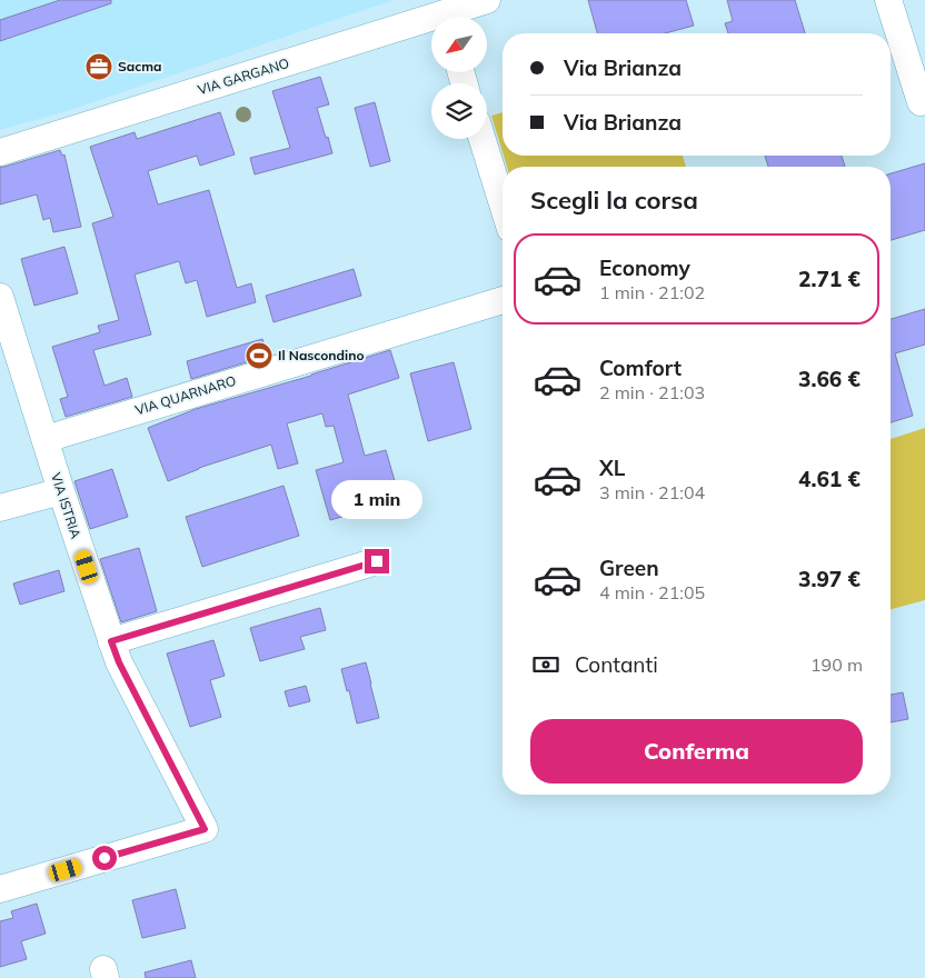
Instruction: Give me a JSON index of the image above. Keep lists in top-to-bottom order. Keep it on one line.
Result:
{"streets":{"street":["VIA GARGANO","VIA QUARNARO","VIA ISTRIA"]},"crossings":[["VIA QUARNARO","VIA ISTRIA"]],"places":{"office":["Sacma"],"sports":["Il Nascondino"]},"north":"bottom left","page":{"banner":["Via Brianza","Via Brianza"],"heading":"Scegli la corsa","list":[{"name":"Economy","note":"1 min · 21:02","value":"2.71 €"},{"name":"Comfort","note":"2 min · 21:03","value":"3.66 €"},{"name":"XL","note":"3 min · 21:04","value":"4.61 €"},{"name":"Green","note":"4 min · 21:05","value":"3.97 €"}],"bubble":"1 min","pay":["Contanti","190 m"],"buttons":"Conferma"}}
